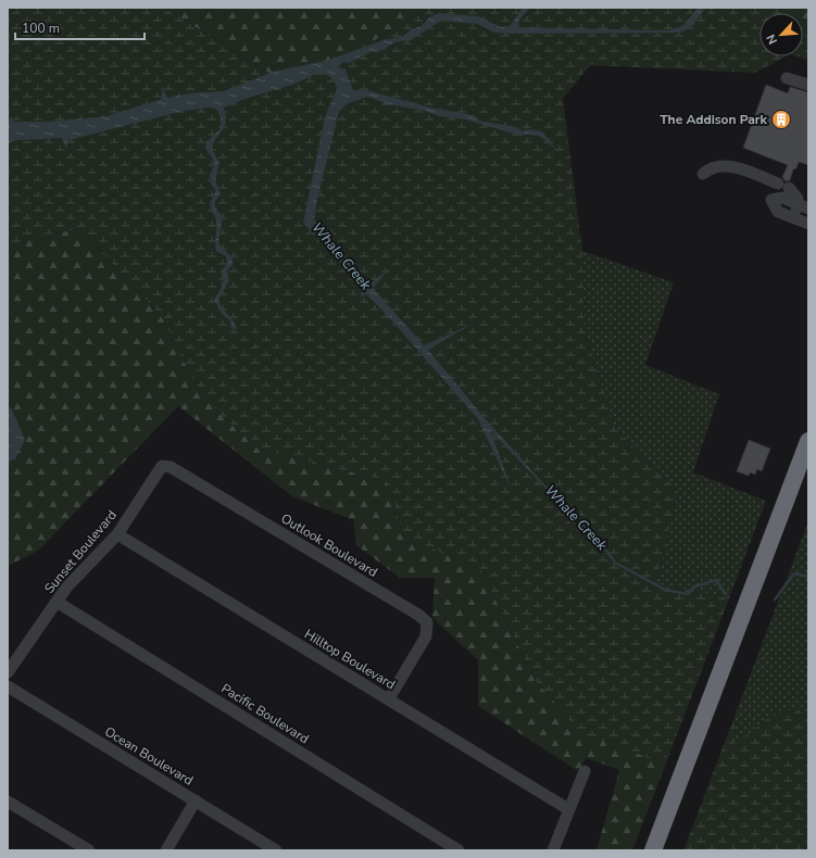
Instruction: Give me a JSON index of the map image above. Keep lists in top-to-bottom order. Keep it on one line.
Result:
{"streets":{"street":["Outlook Boulevard","Sunset Boulevard","Hilltop Boulevard","Pacific Boulevard","Ocean Boulevard"]},"crossings":[["Outlook Boulevard","Sunset Boulevard"],["Outlook Boulevard","Hilltop Boulevard"],["Sunset Boulevard","Hilltop Boulevard"],["Sunset Boulevard","Pacific Boulevard"]],"water":["Whale Creek"],"places":{"building":["The Addison Park"]},"scale_bar":"100 m","north":"bottom left"}
